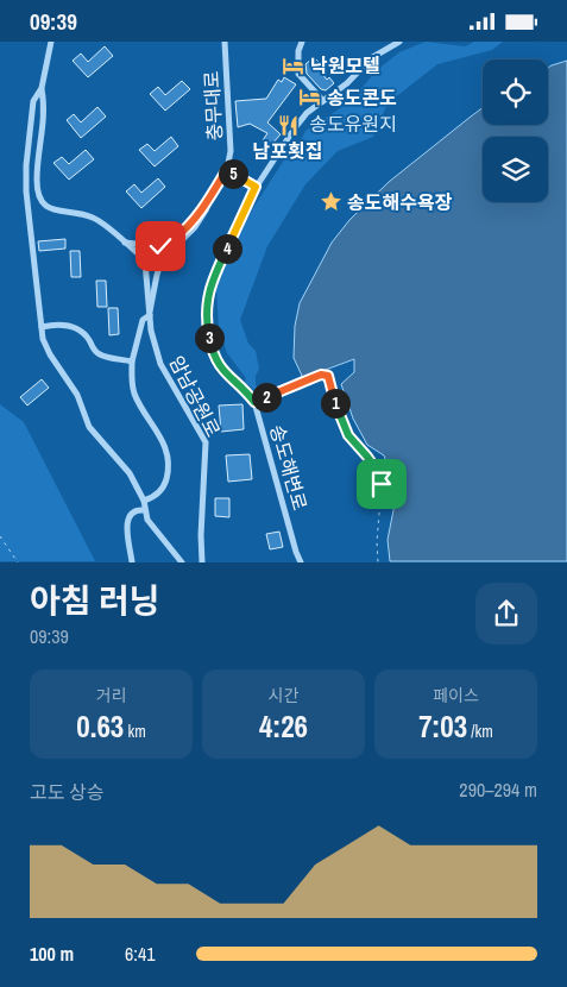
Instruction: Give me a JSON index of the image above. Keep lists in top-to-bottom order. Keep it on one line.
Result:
{"streets":{"street":["충무대로","암남공원로","송도해변로"]},"parks":["송도유원지"],"places":{"hotel":["낙원모텔","송도콘도"],"restaurant":["남포횟집"],"place":["송도해수욕장"]},"page":{"status":"09:39","pins":["5","4","3","2","1"],"heading":["아침 러닝","09:39"],"stats":[["거리","0.63 km"],["시간","4:26"],["페이스","7:03 /km"]],"chart":["고도 상승","290–294 m"],"list":[{"name":"100 m","note":"6:41"}]}}
